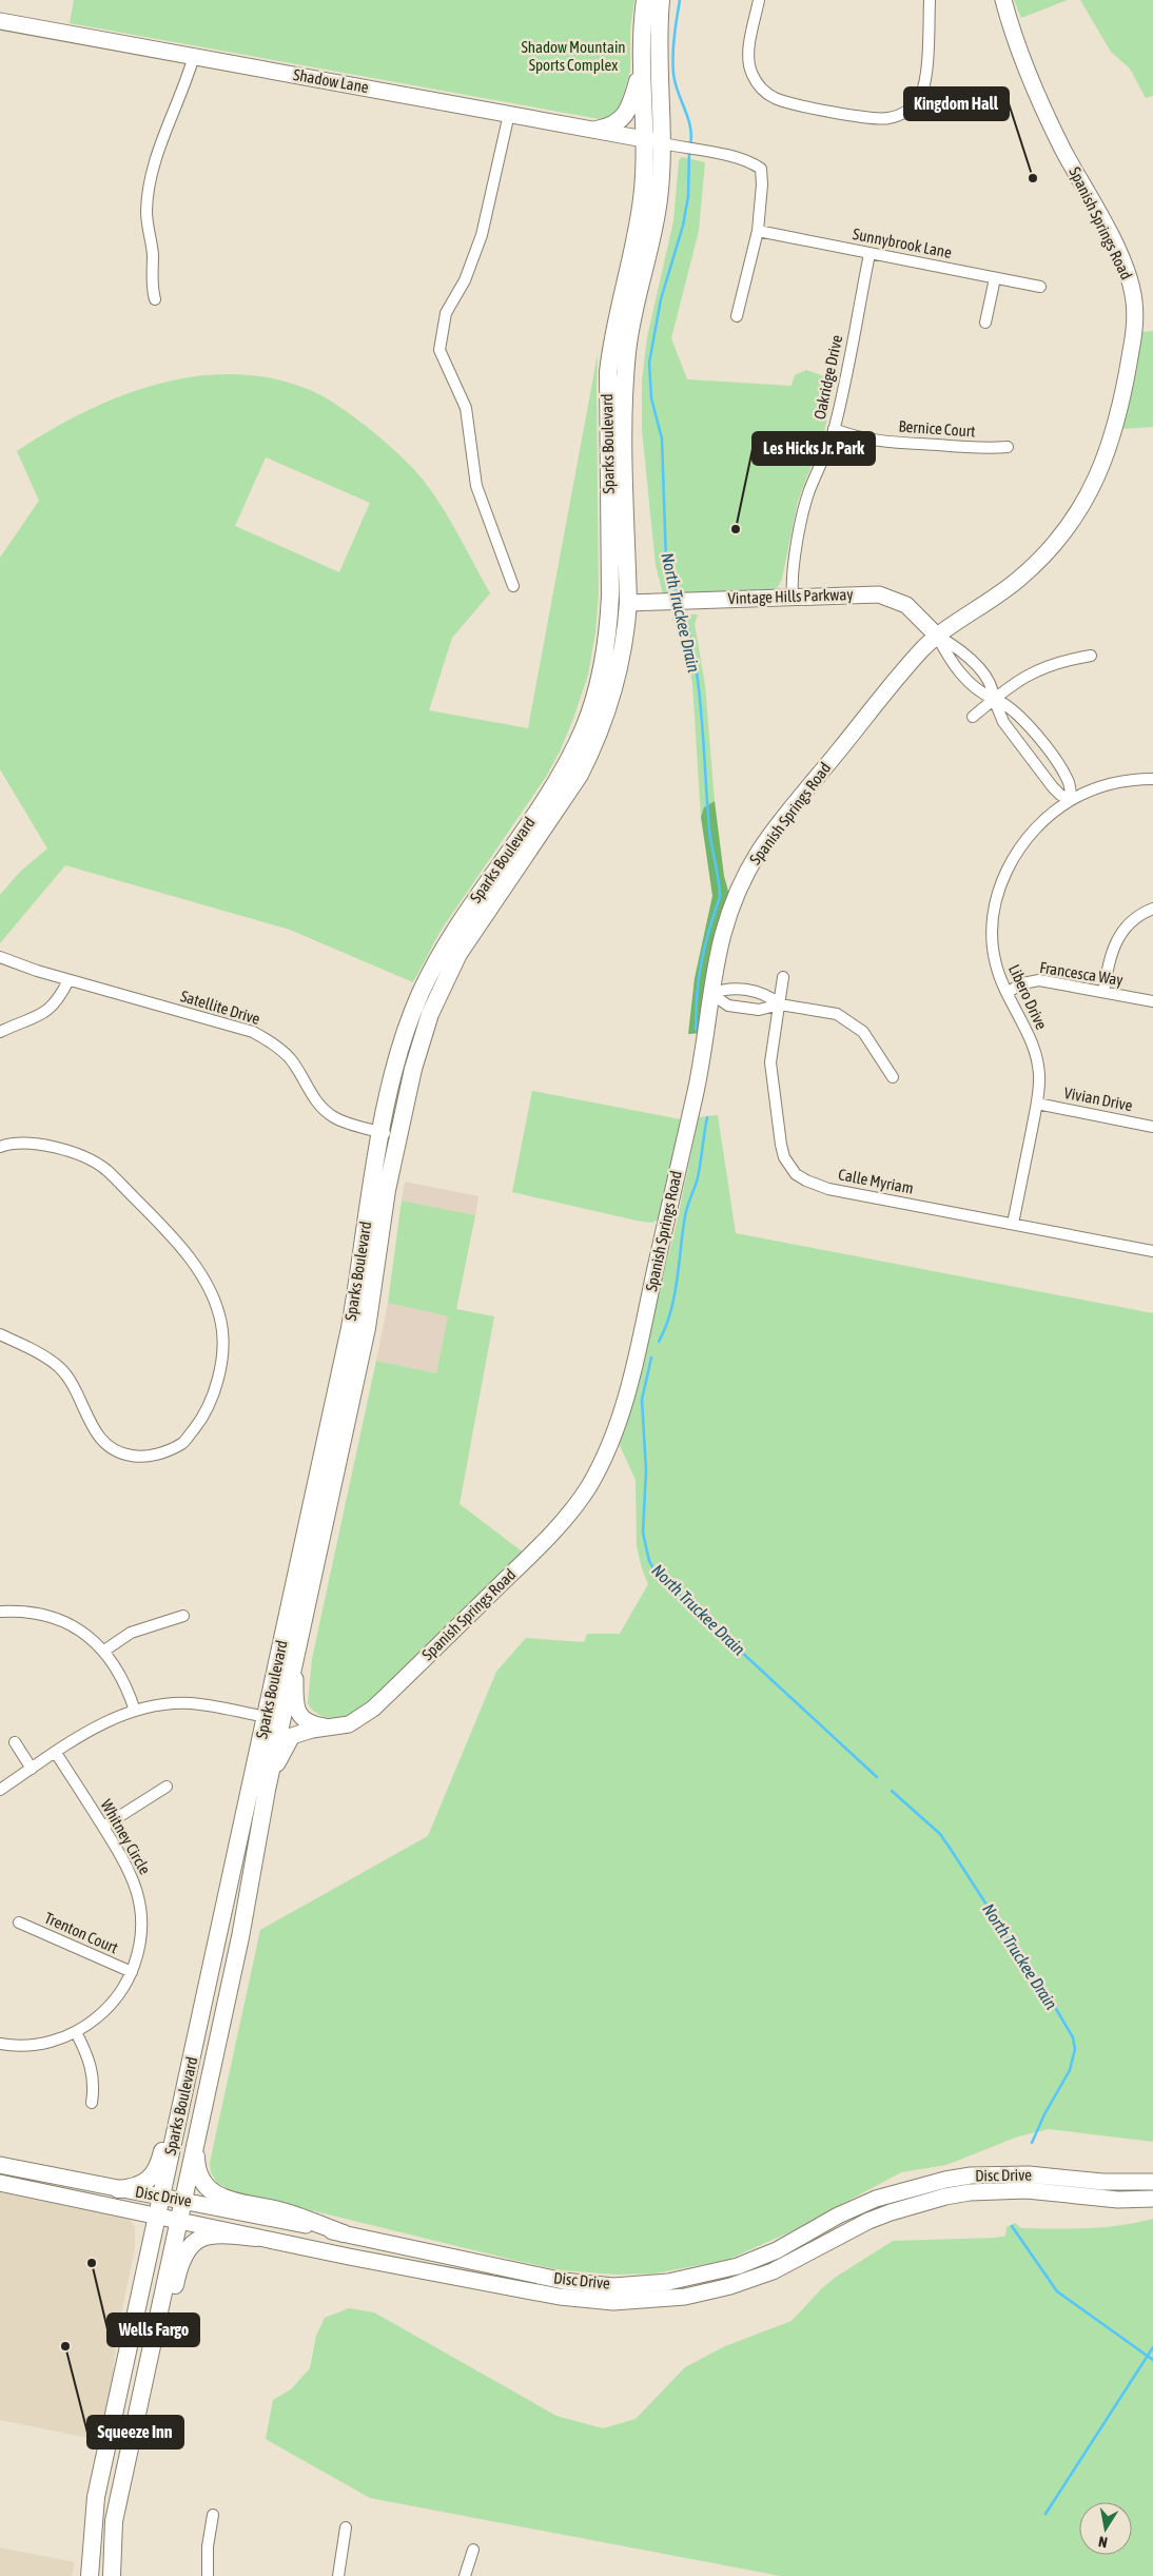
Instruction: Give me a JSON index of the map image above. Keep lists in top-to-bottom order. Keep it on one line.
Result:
{"streets":{"main road":["Sparks Boulevard"],"street":["Shadow Lane","Spanish Springs Road","Sunnybrook Lane","Oakridge Drive","Bernice Court","Vintage Hills Parkway","Francesca Way","Libero Drive","Satellite Drive","Vivian Drive","Calle Myriam","Whitney Circle","Trenton Court","Disc Drive"]},"crossings":[["Shadow Lane","Sparks Boulevard"],["Spanish Springs Road","Sparks Boulevard"],["Spanish Springs Road","Vintage Hills Parkway"],["Sunnybrook Lane","Oakridge Drive"],["Oakridge Drive","Bernice Court"],["Oakridge Drive","Vintage Hills Parkway"],["Sparks Boulevard","Vintage Hills Parkway"],["Sparks Boulevard","Satellite Drive"],["Sparks Boulevard","Disc Drive"],["Vintage Hills Parkway","Libero Drive"],["Francesca Way","Libero Drive"],["Libero Drive","Vivian Drive"],["Libero Drive","Calle Myriam"],["Whitney Circle","Trenton Court"]],"water":["North Truckee Drain"],"parks":["Shadow Mountain Sports Complex"],"places":["Kingdom Hall","Les Hicks Jr. Park","Wells Fargo","Squeeze Inn"],"north":"bottom"}
